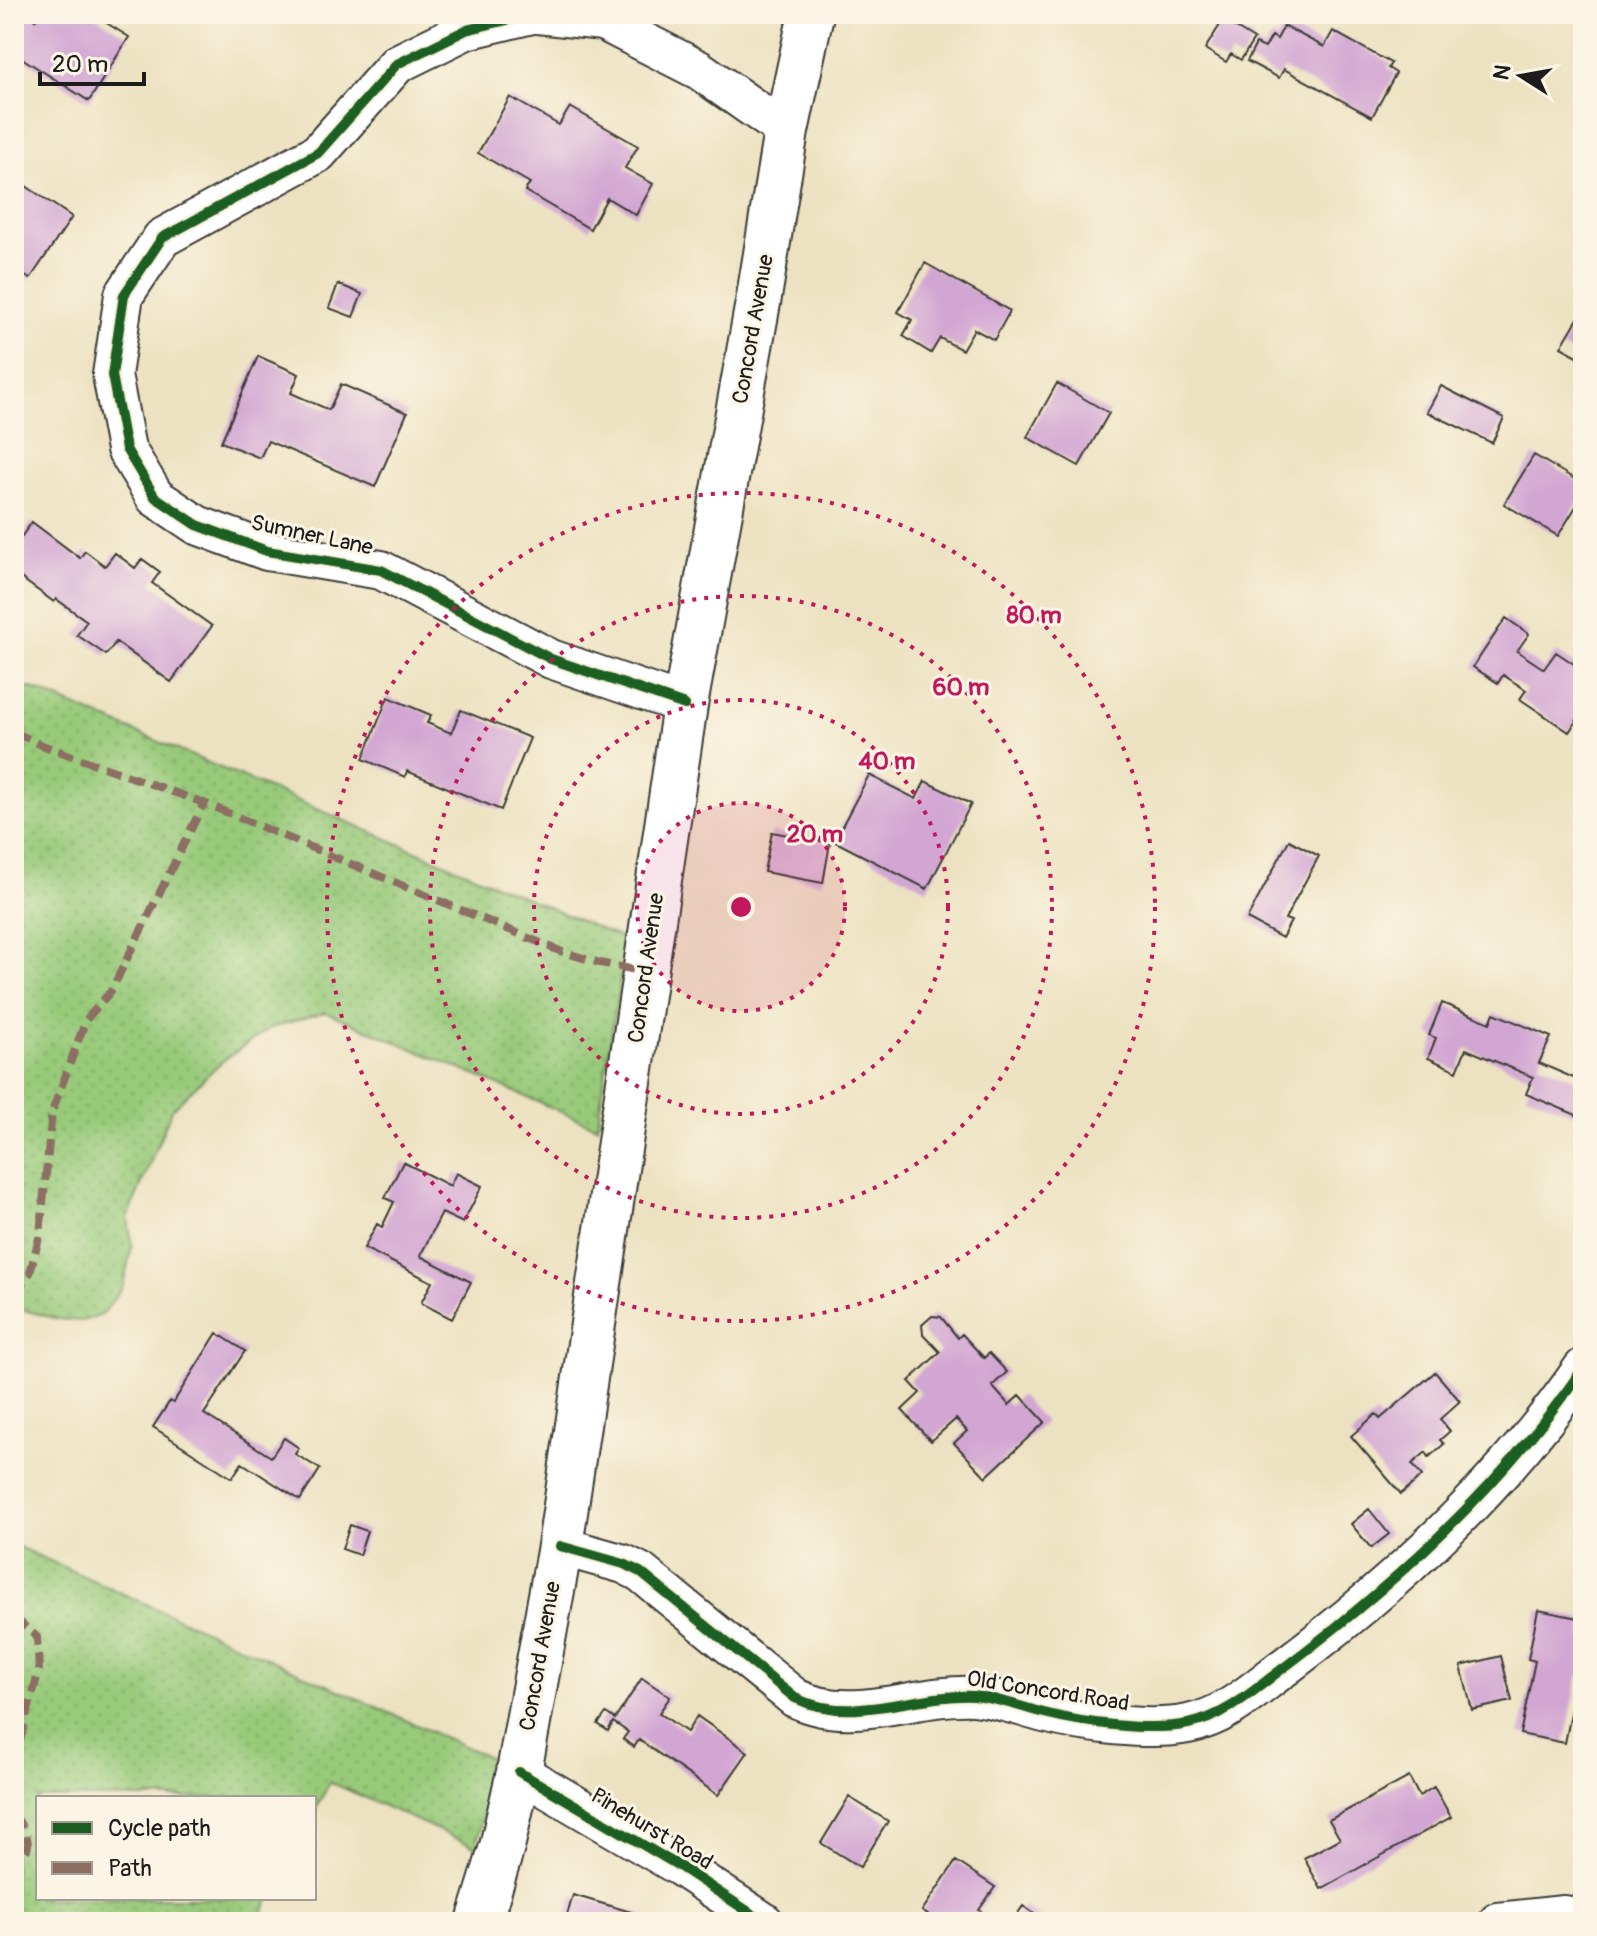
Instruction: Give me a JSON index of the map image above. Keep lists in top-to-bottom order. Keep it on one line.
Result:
{"streets":{"main road":["Concord Avenue"],"street":["Sumner Lane","Old Concord Road","Pinehurst Road"]},"crossings":[["Concord Avenue","Sumner Lane"],["Concord Avenue","Old Concord Road"],["Concord Avenue","Pinehurst Road"]],"legend":["Cycle path","Path"],"scale_bar":"20 m","north":"left","rings":["80 m","60 m","40 m","20 m"]}
